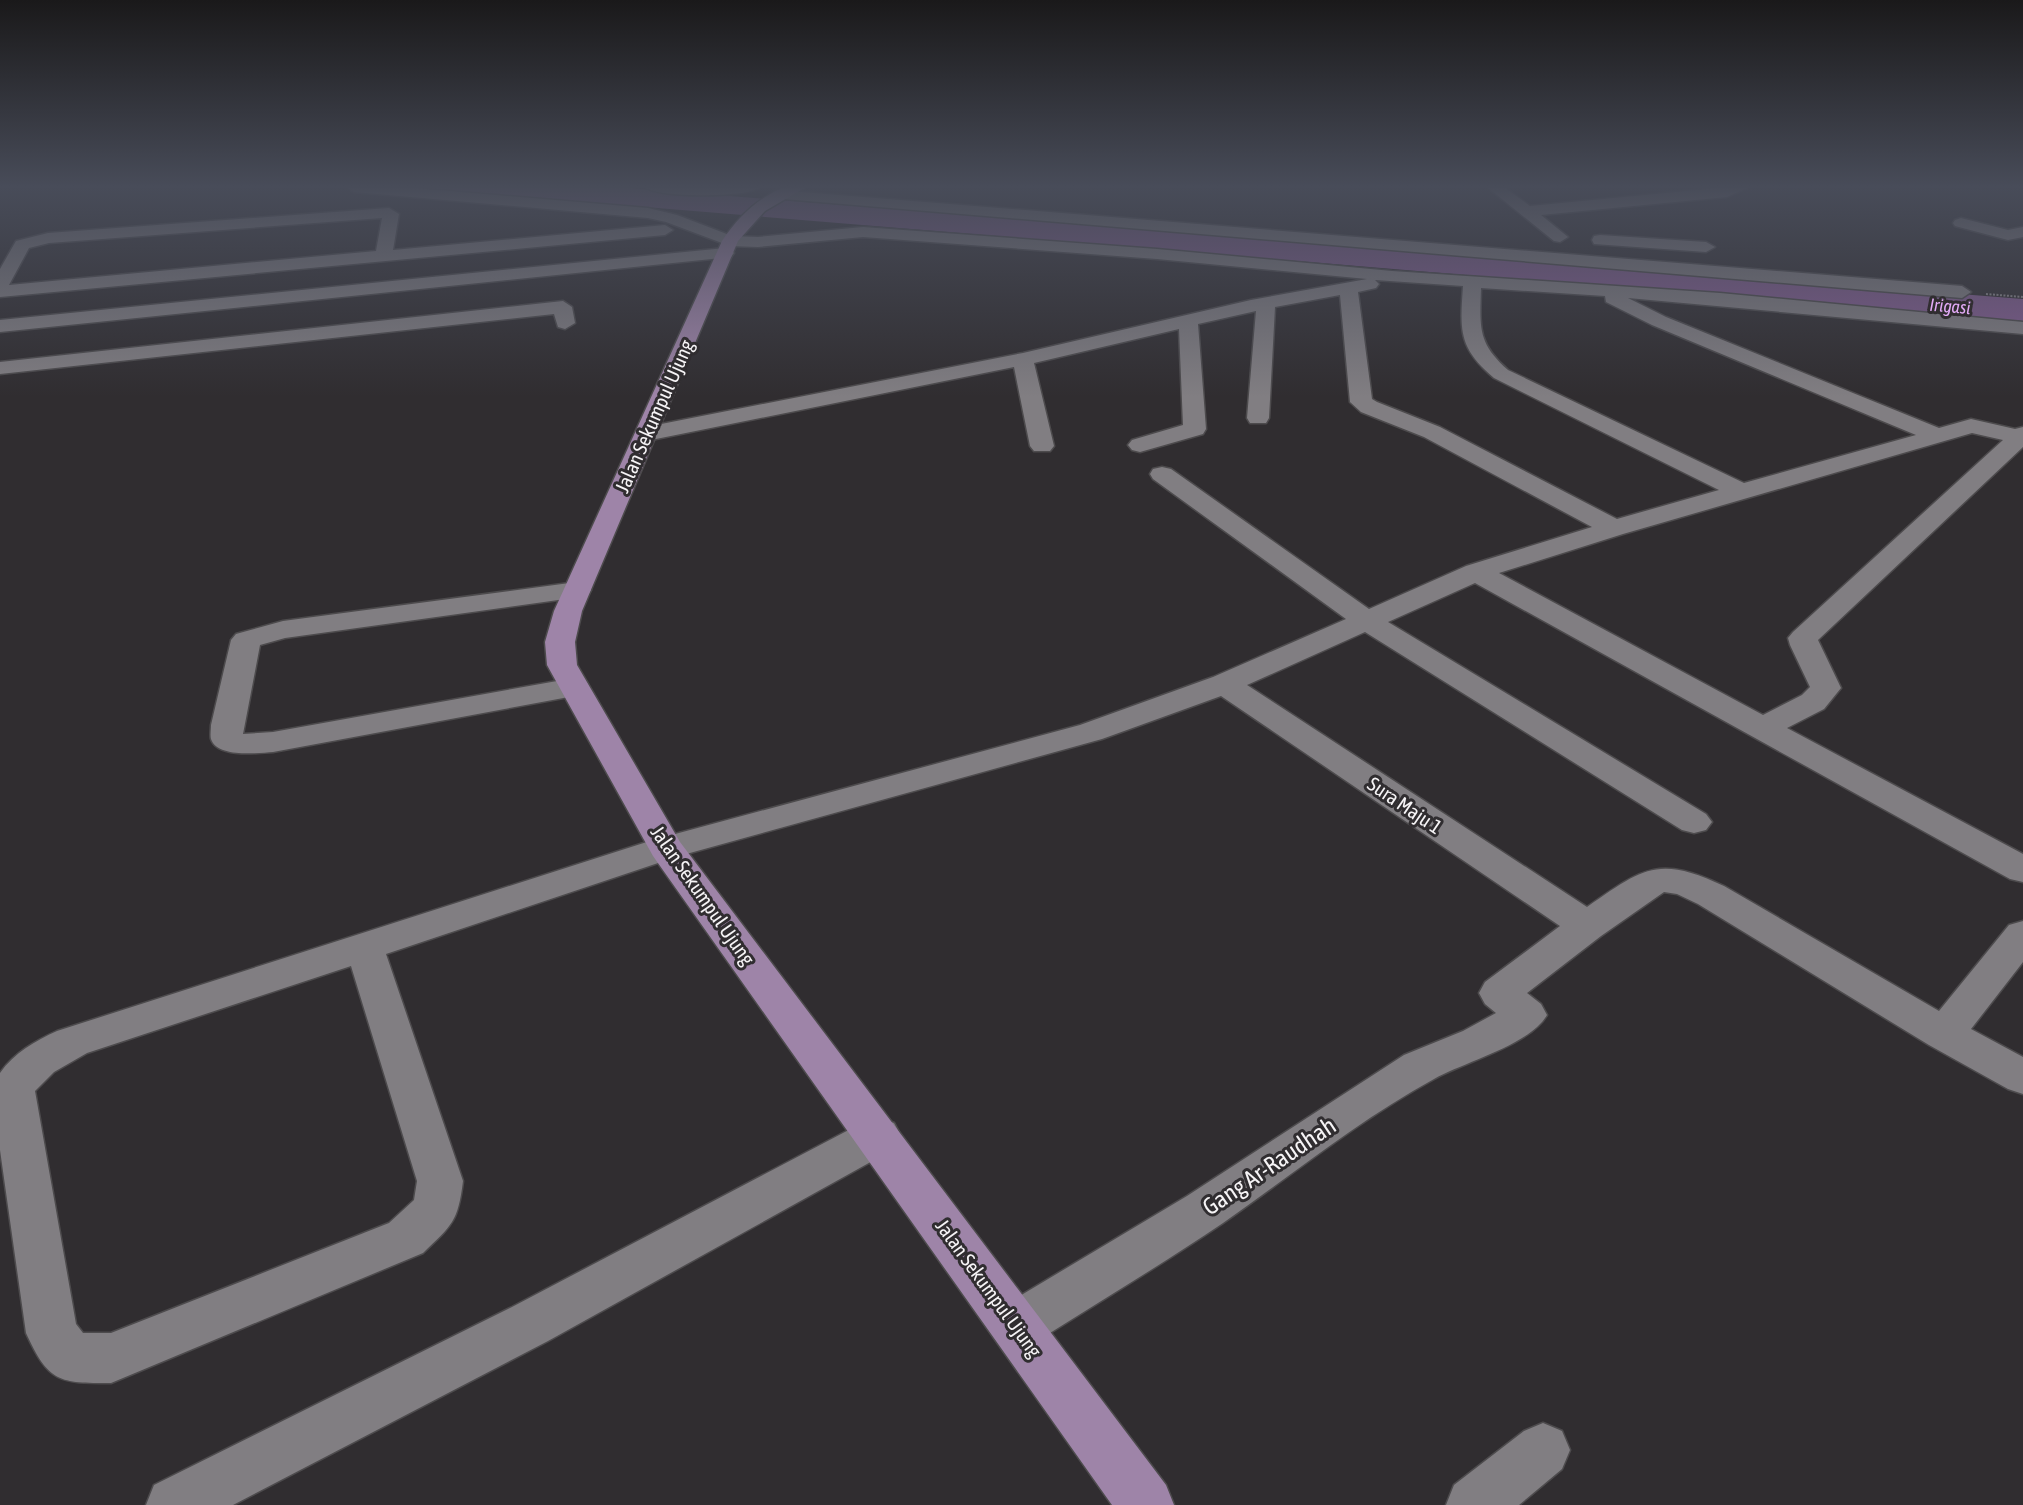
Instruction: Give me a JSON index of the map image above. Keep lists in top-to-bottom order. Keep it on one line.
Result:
{"streets":{"main road":["Jalan Sekumpul Ujung"],"street":["Sura Maju 1","Gang Ar-Raudhah"]},"crossings":[["Jalan Sekumpul Ujung","Gang Ar-Raudhah"],["Sura Maju 1","Gang Ar-Raudhah"]],"water":["Irigasi"]}
